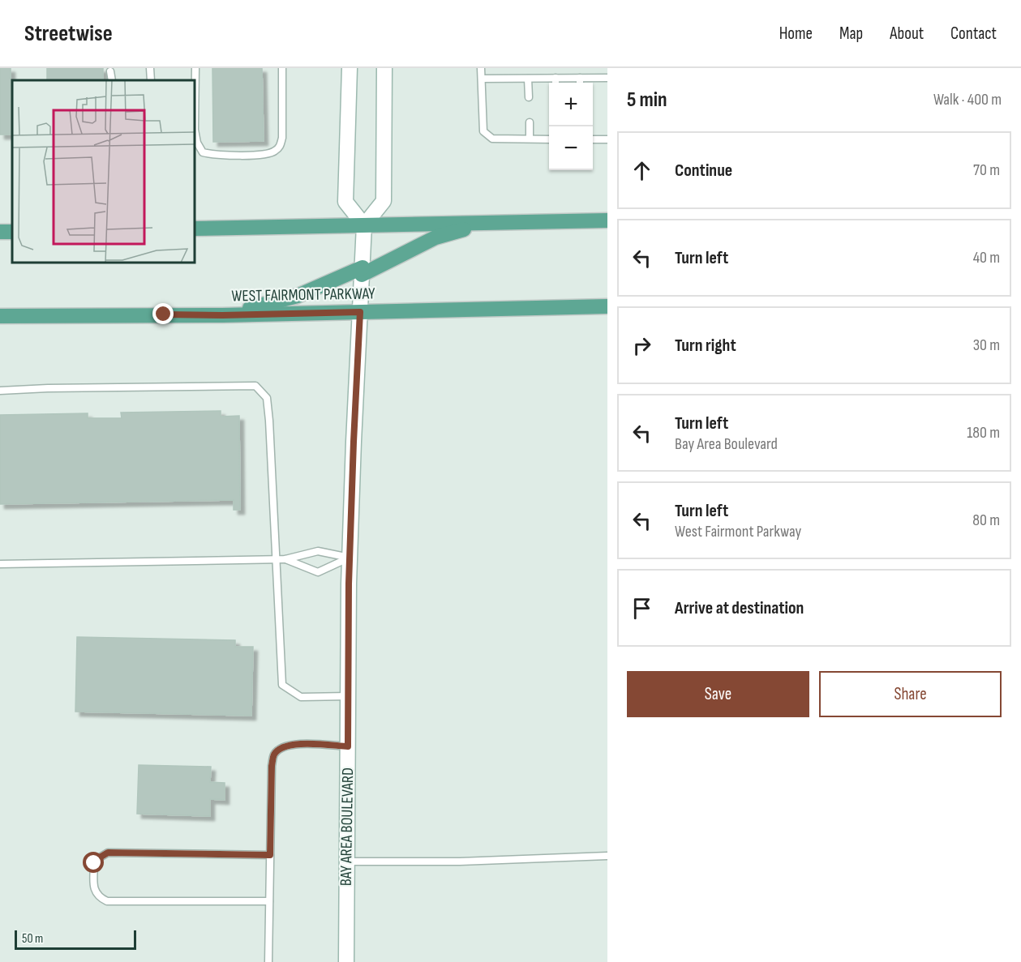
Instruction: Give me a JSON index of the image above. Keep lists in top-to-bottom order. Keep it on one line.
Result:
{"streets":{"main road":["WEST FAIRMONT PARKWAY","BAY AREA BOULEVARD"]},"crossings":[["WEST FAIRMONT PARKWAY","BAY AREA BOULEVARD"]],"scale_bar":"50 m","page":{"header":"Streetwise","nav":["Home","Map","About","Contact"],"heading":["5 min","Walk · 400 m"],"map_buttons":["+","−"],"list":[["Continue","70 m"],["Turn left","40 m"],["Turn right","30 m"],["Turn left","Bay Area Boulevard","180 m"],["Turn left","West Fairmont Parkway","80 m"],"Arrive at destination"],"buttons":["Save","Share"],"scale":"50 m"}}
